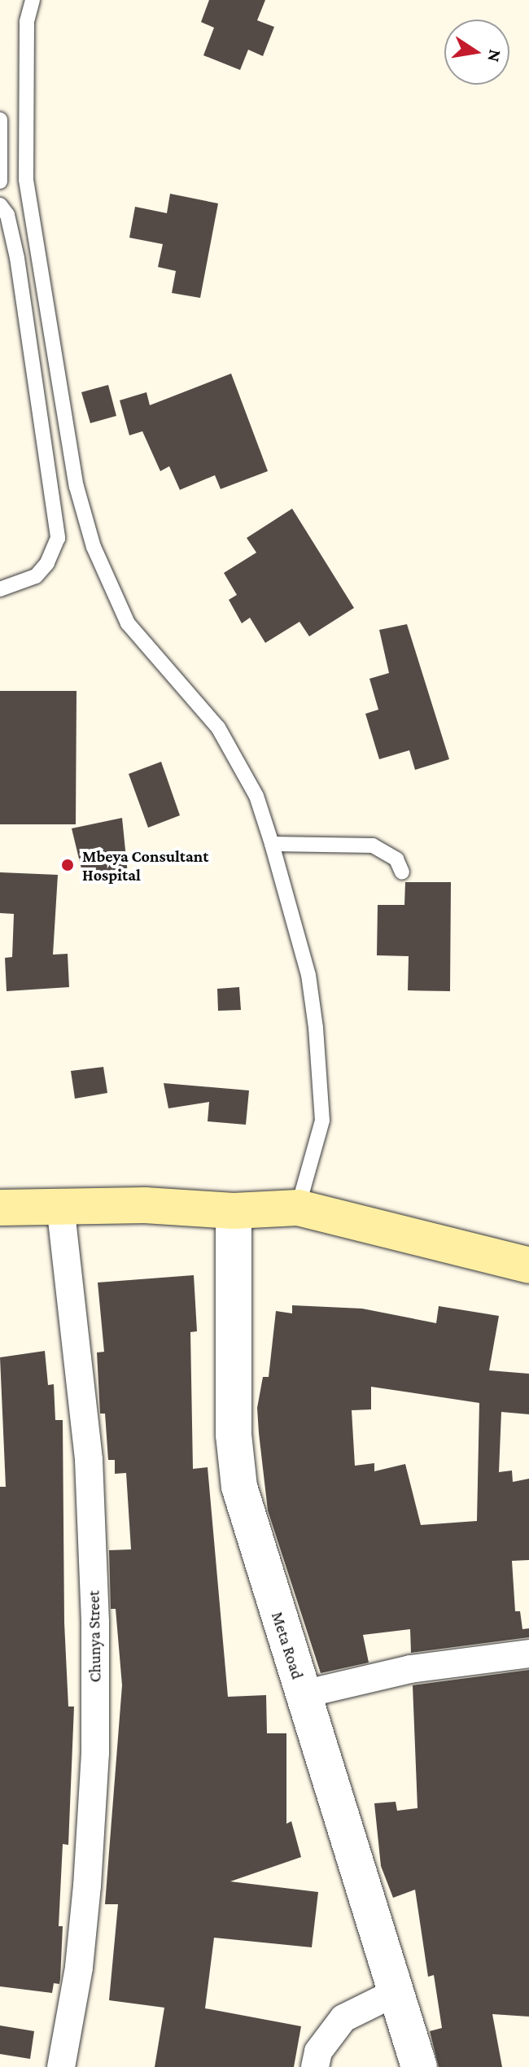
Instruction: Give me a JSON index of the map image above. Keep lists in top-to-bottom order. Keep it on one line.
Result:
{"streets":{"street":["Chunya Street","Meta Road"]},"places":["Mbeya Consultant Hospital"],"north":"right"}
